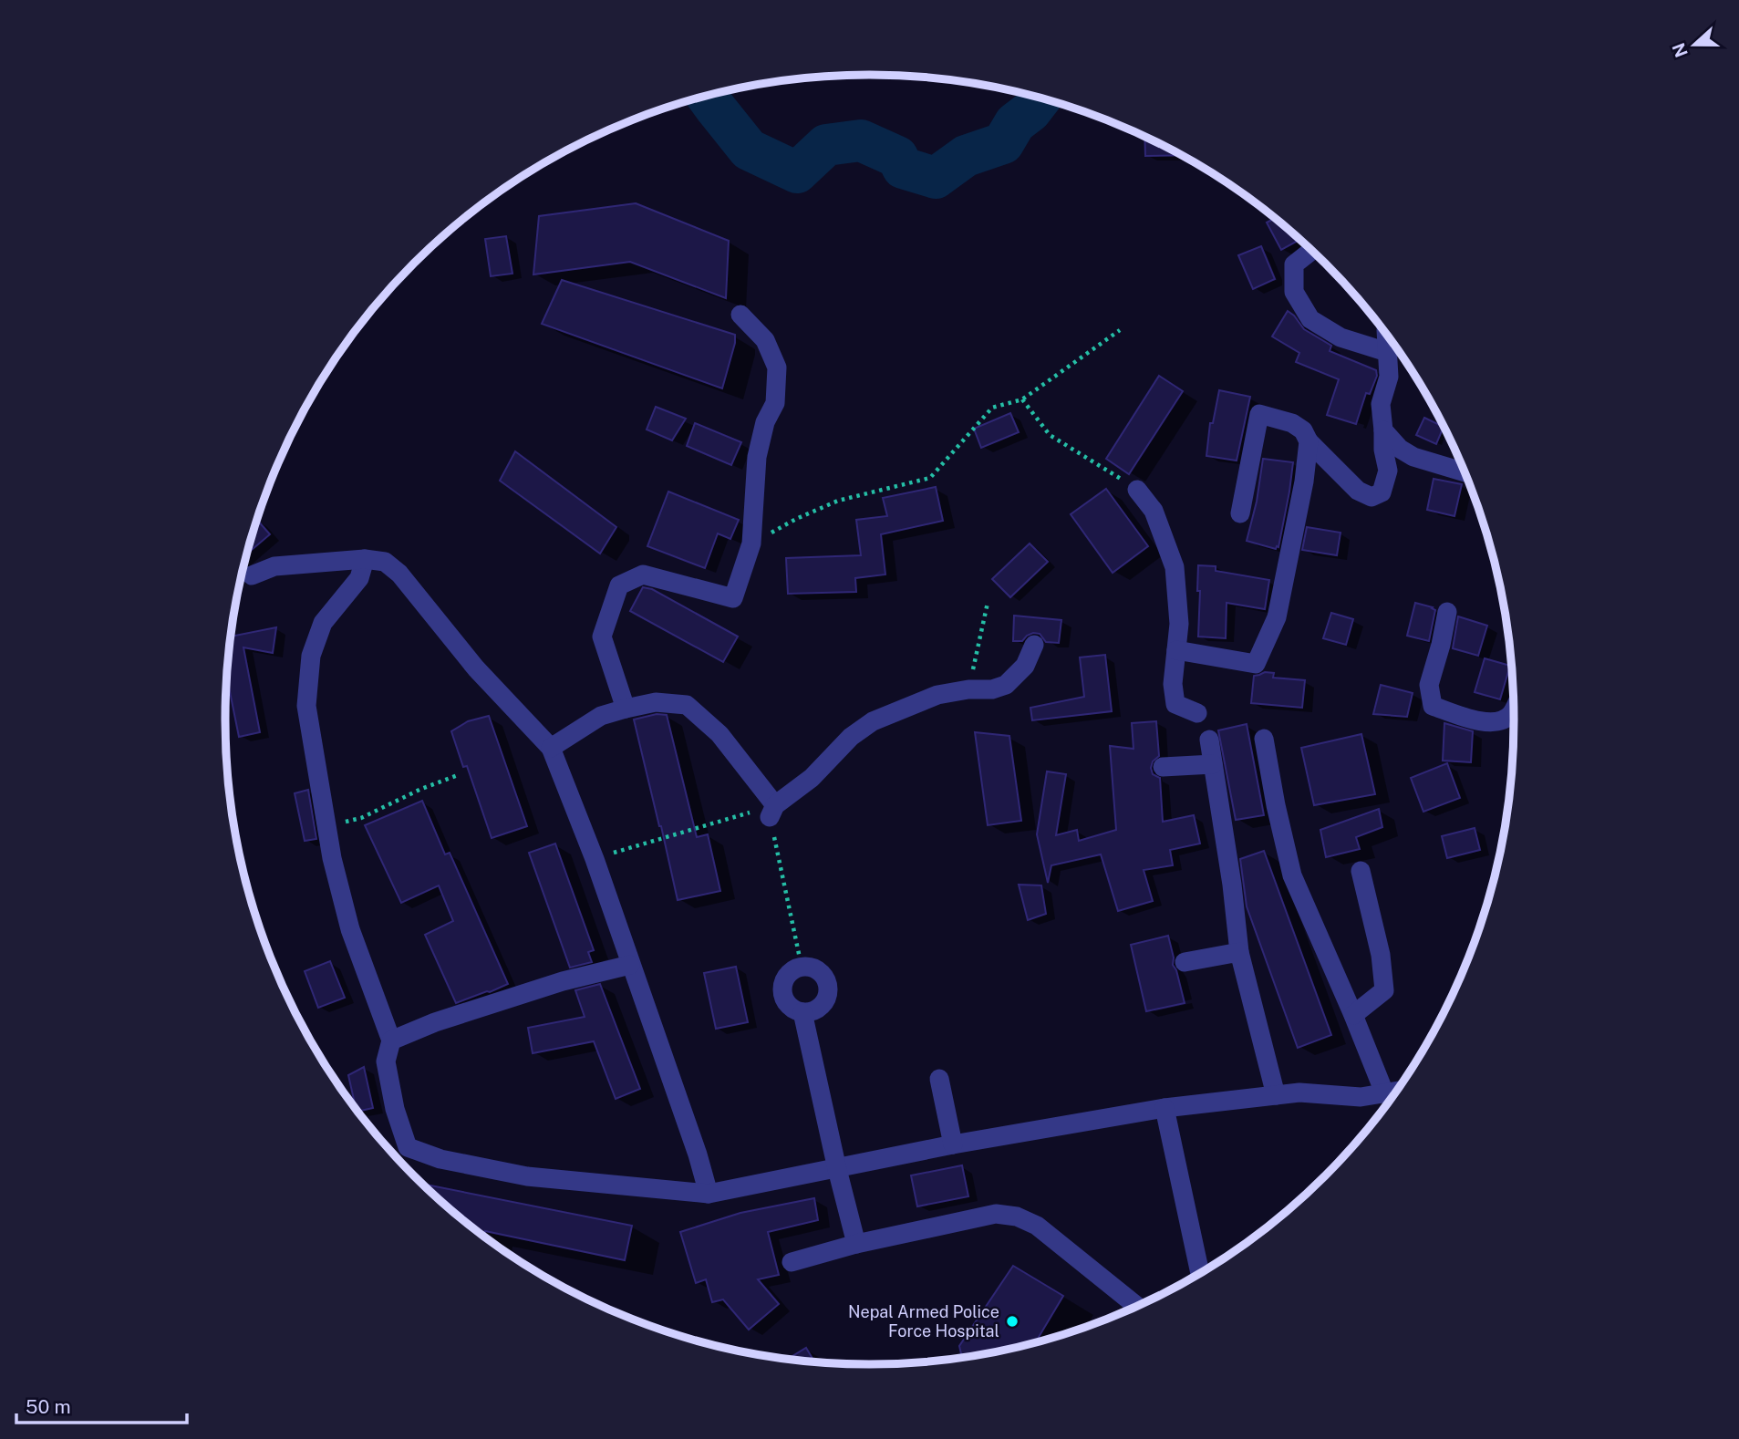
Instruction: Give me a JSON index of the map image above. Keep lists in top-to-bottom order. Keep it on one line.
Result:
{"places":["Nepal Armed Police Force Hospital"],"scale_bar":"50 m","north":"left"}
